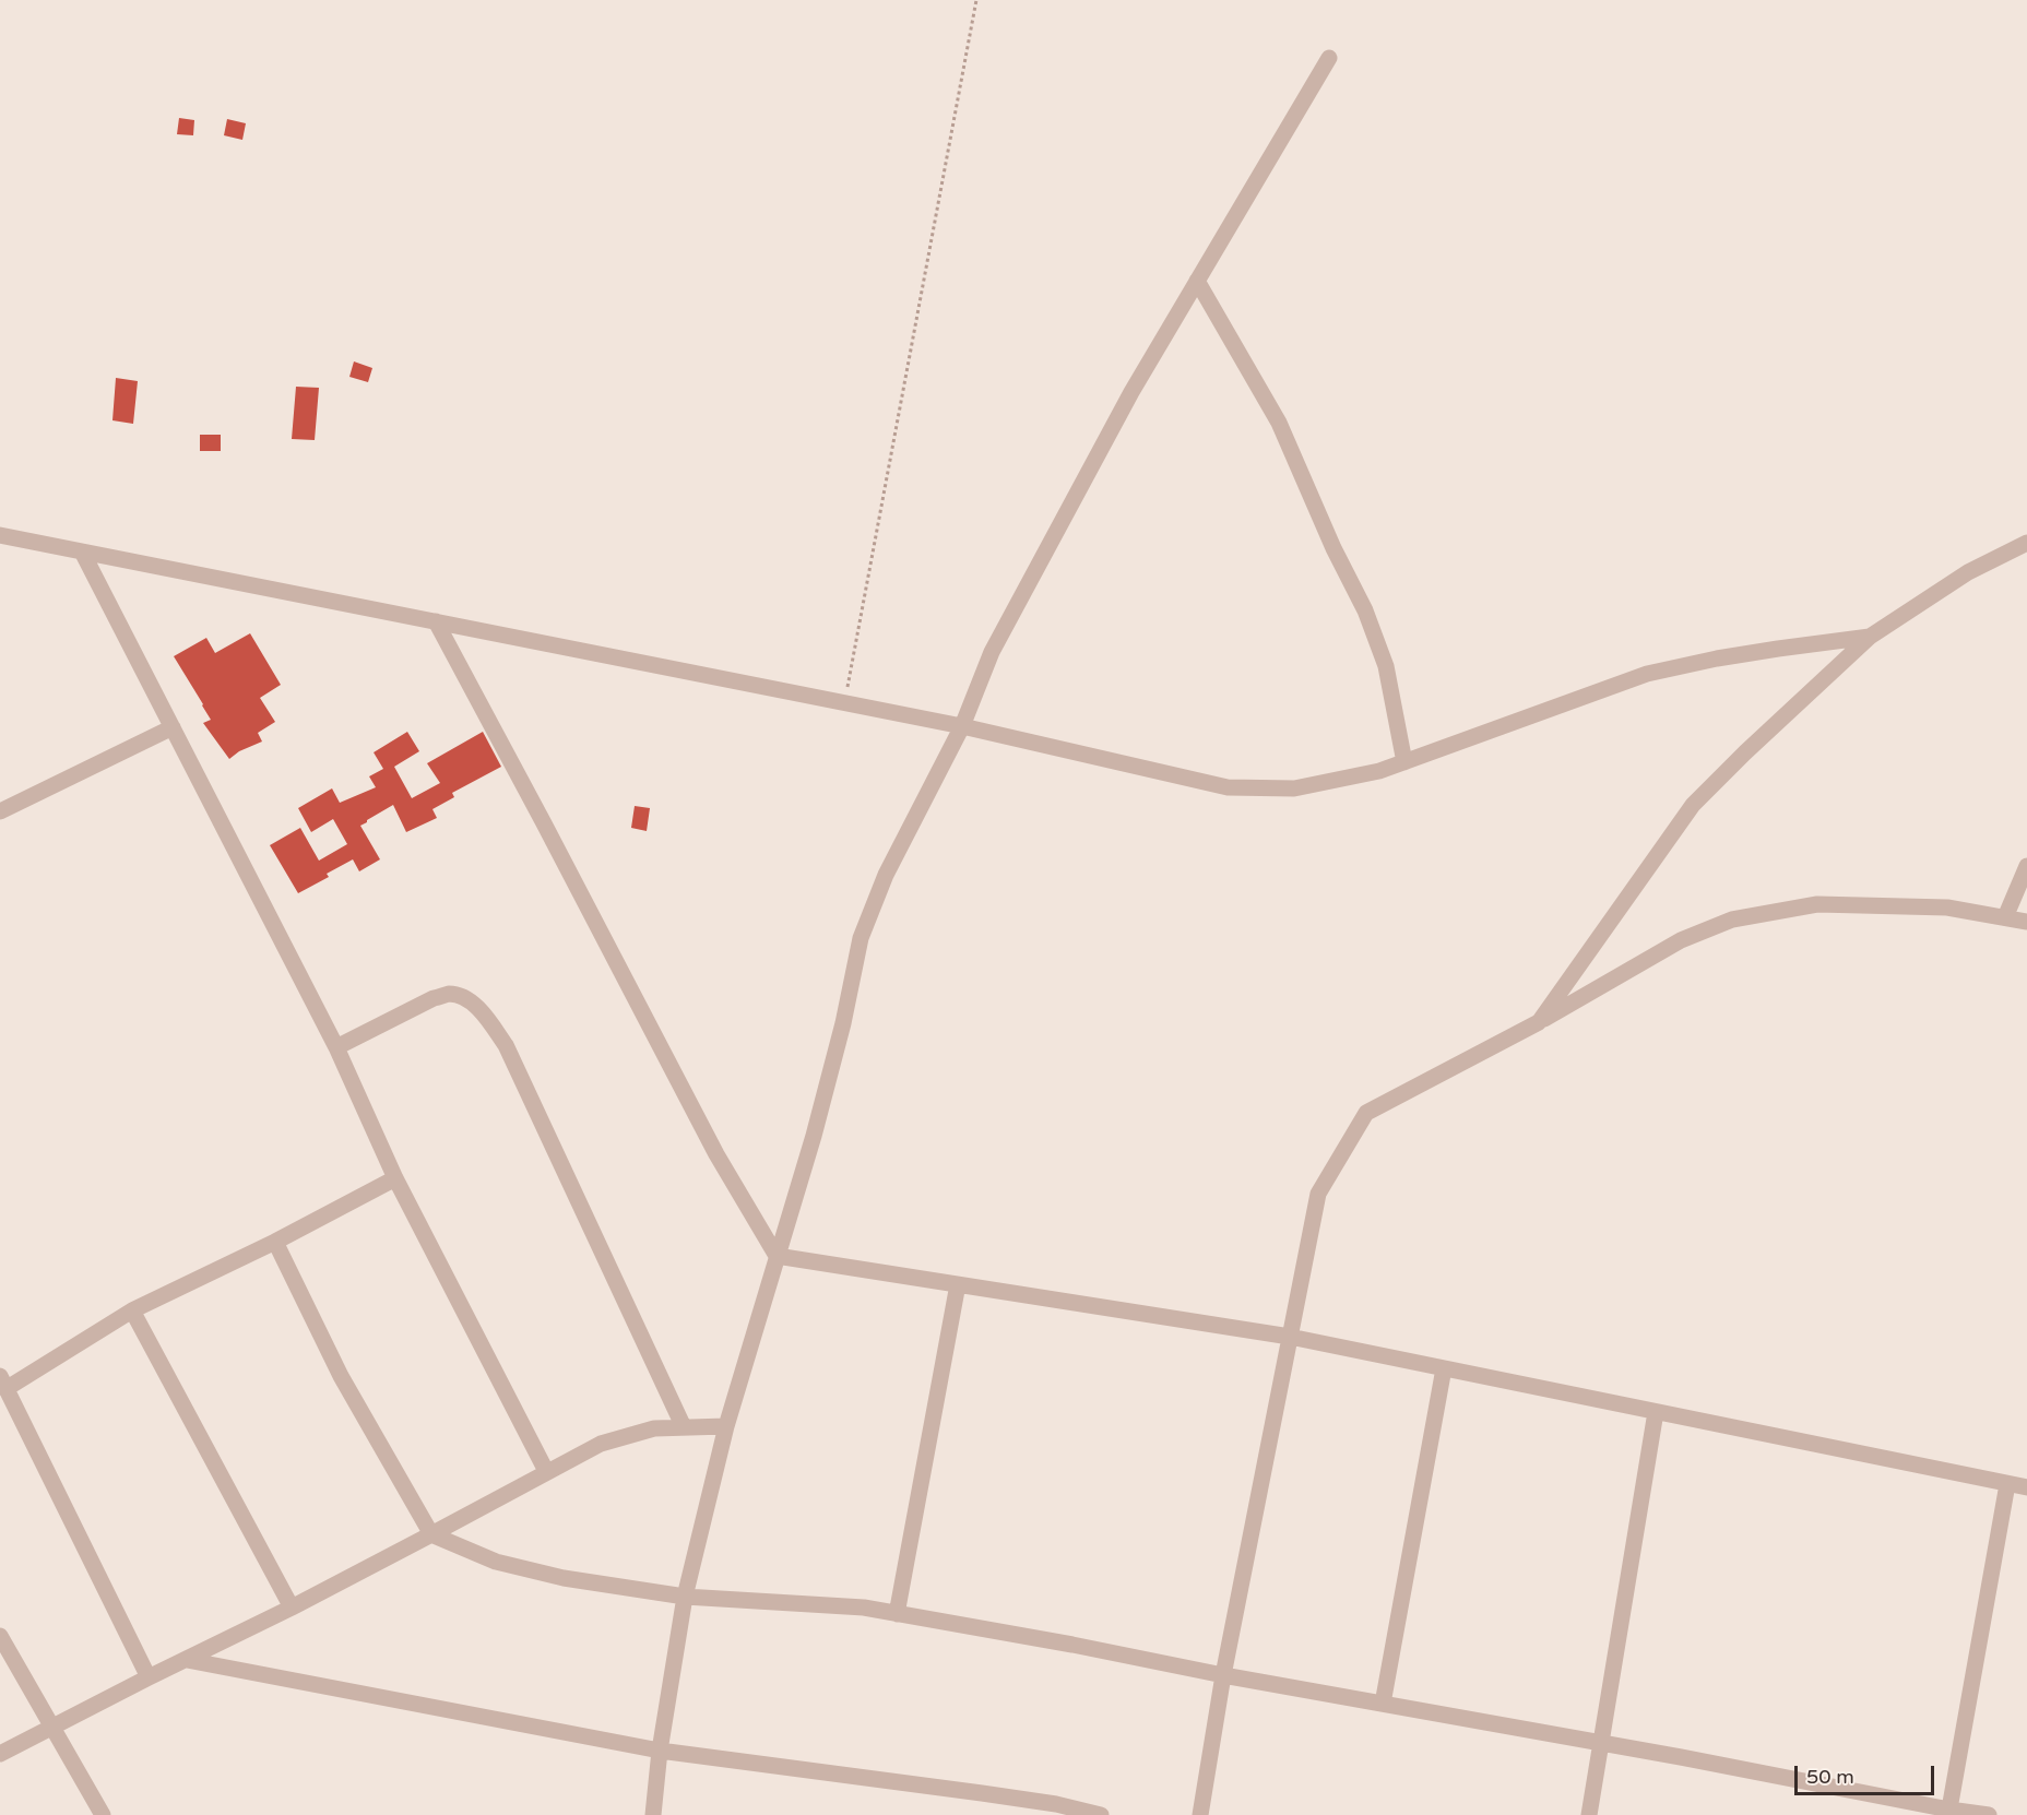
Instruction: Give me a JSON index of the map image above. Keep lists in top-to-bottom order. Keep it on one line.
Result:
{"scale_bar":"50 m"}
